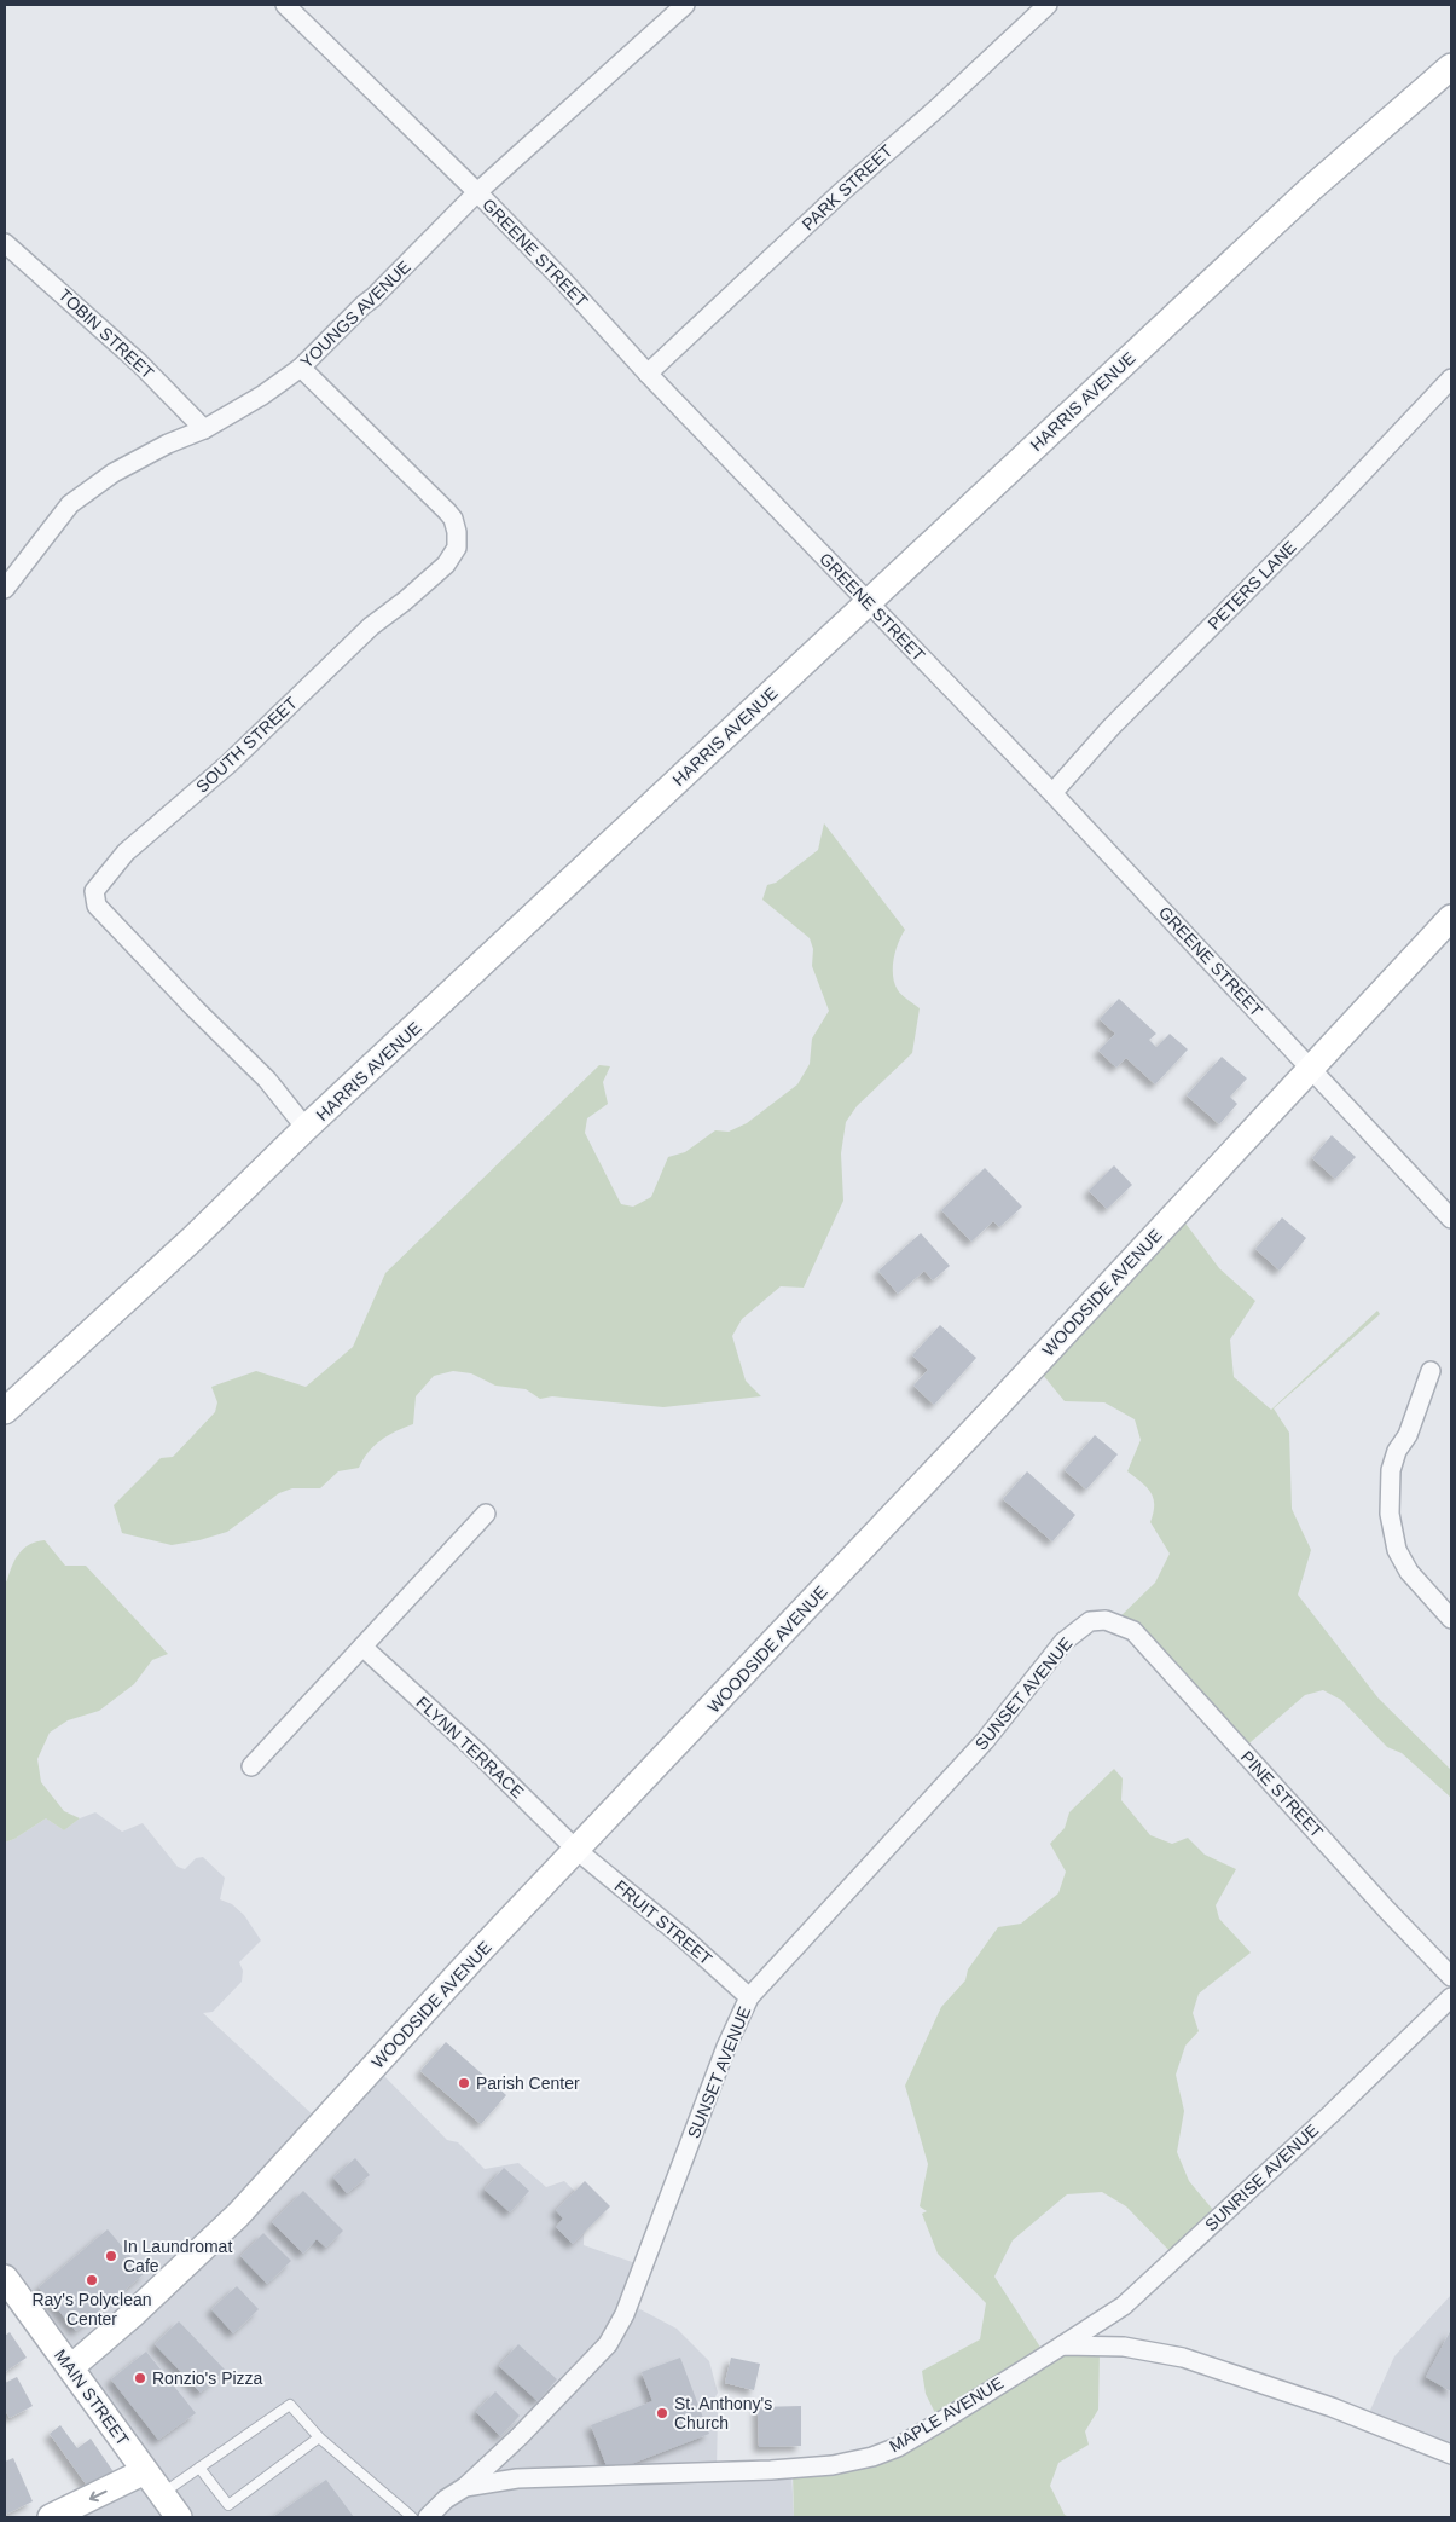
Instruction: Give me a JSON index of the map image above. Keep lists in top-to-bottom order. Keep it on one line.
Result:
{"streets":{"street":["PARK STREET","GREENE STREET","YOUNGS AVENUE","TOBIN STREET","HARRIS AVENUE","PETERS LANE","SOUTH STREET","WOODSIDE AVENUE","SUNSET AVENUE","FLYNN TERRACE","PINE STREET","FRUIT STREET","SUNRISE AVENUE","MAIN STREET","MAPLE AVENUE"]},"crossings":[["PARK STREET","GREENE STREET"],["GREENE STREET","YOUNGS AVENUE"],["GREENE STREET","HARRIS AVENUE"],["GREENE STREET","PETERS LANE"],["GREENE STREET","WOODSIDE AVENUE"],["YOUNGS AVENUE","TOBIN STREET"],["YOUNGS AVENUE","SOUTH STREET"],["HARRIS AVENUE","SOUTH STREET"],["WOODSIDE AVENUE","FLYNN TERRACE"],["WOODSIDE AVENUE","FRUIT STREET"],["WOODSIDE AVENUE","MAIN STREET"],["SUNSET AVENUE","PINE STREET"],["SUNSET AVENUE","FRUIT STREET"],["SUNSET AVENUE","MAPLE AVENUE"],["FLYNN TERRACE","FRUIT STREET"],["SUNRISE AVENUE","MAPLE AVENUE"]],"places":["Parish Center","In Laundromat Cafe","Ray's Polyclean Center","Ronzio's Pizza","St. Anthony's Church"]}
